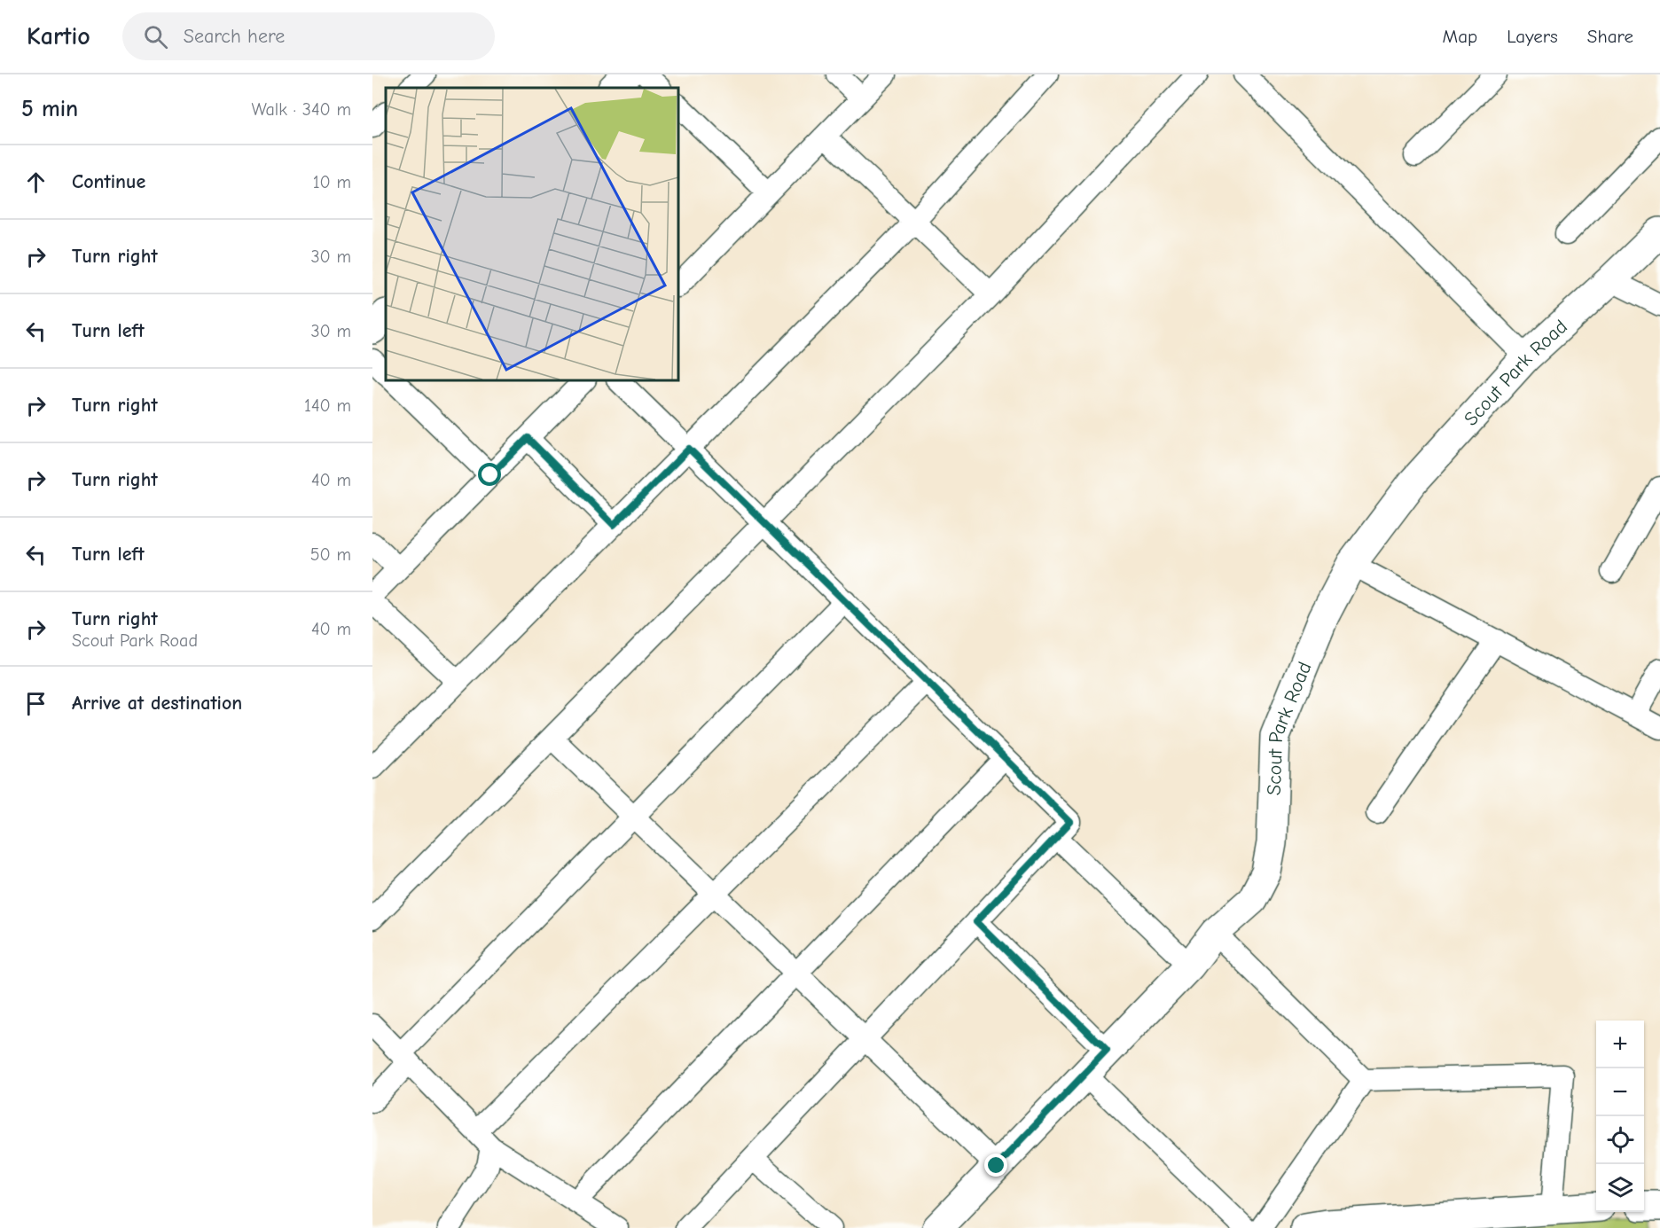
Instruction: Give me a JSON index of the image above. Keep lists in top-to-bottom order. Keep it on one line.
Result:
{"streets":{"main road":["Scout Park Road"]},"page":{"header":"Kartio","search":"Search here","nav":["Map","Layers","Share"],"heading":["5 min","Walk · 340 m"],"list":[["Continue","10 m"],["Turn right","30 m"],["Turn left","30 m"],["Turn right","140 m"],["Turn right","40 m"],["Turn left","50 m"],["Turn right","Scout Park Road","40 m"],"Arrive at destination"],"map_buttons":["+","−"]}}
